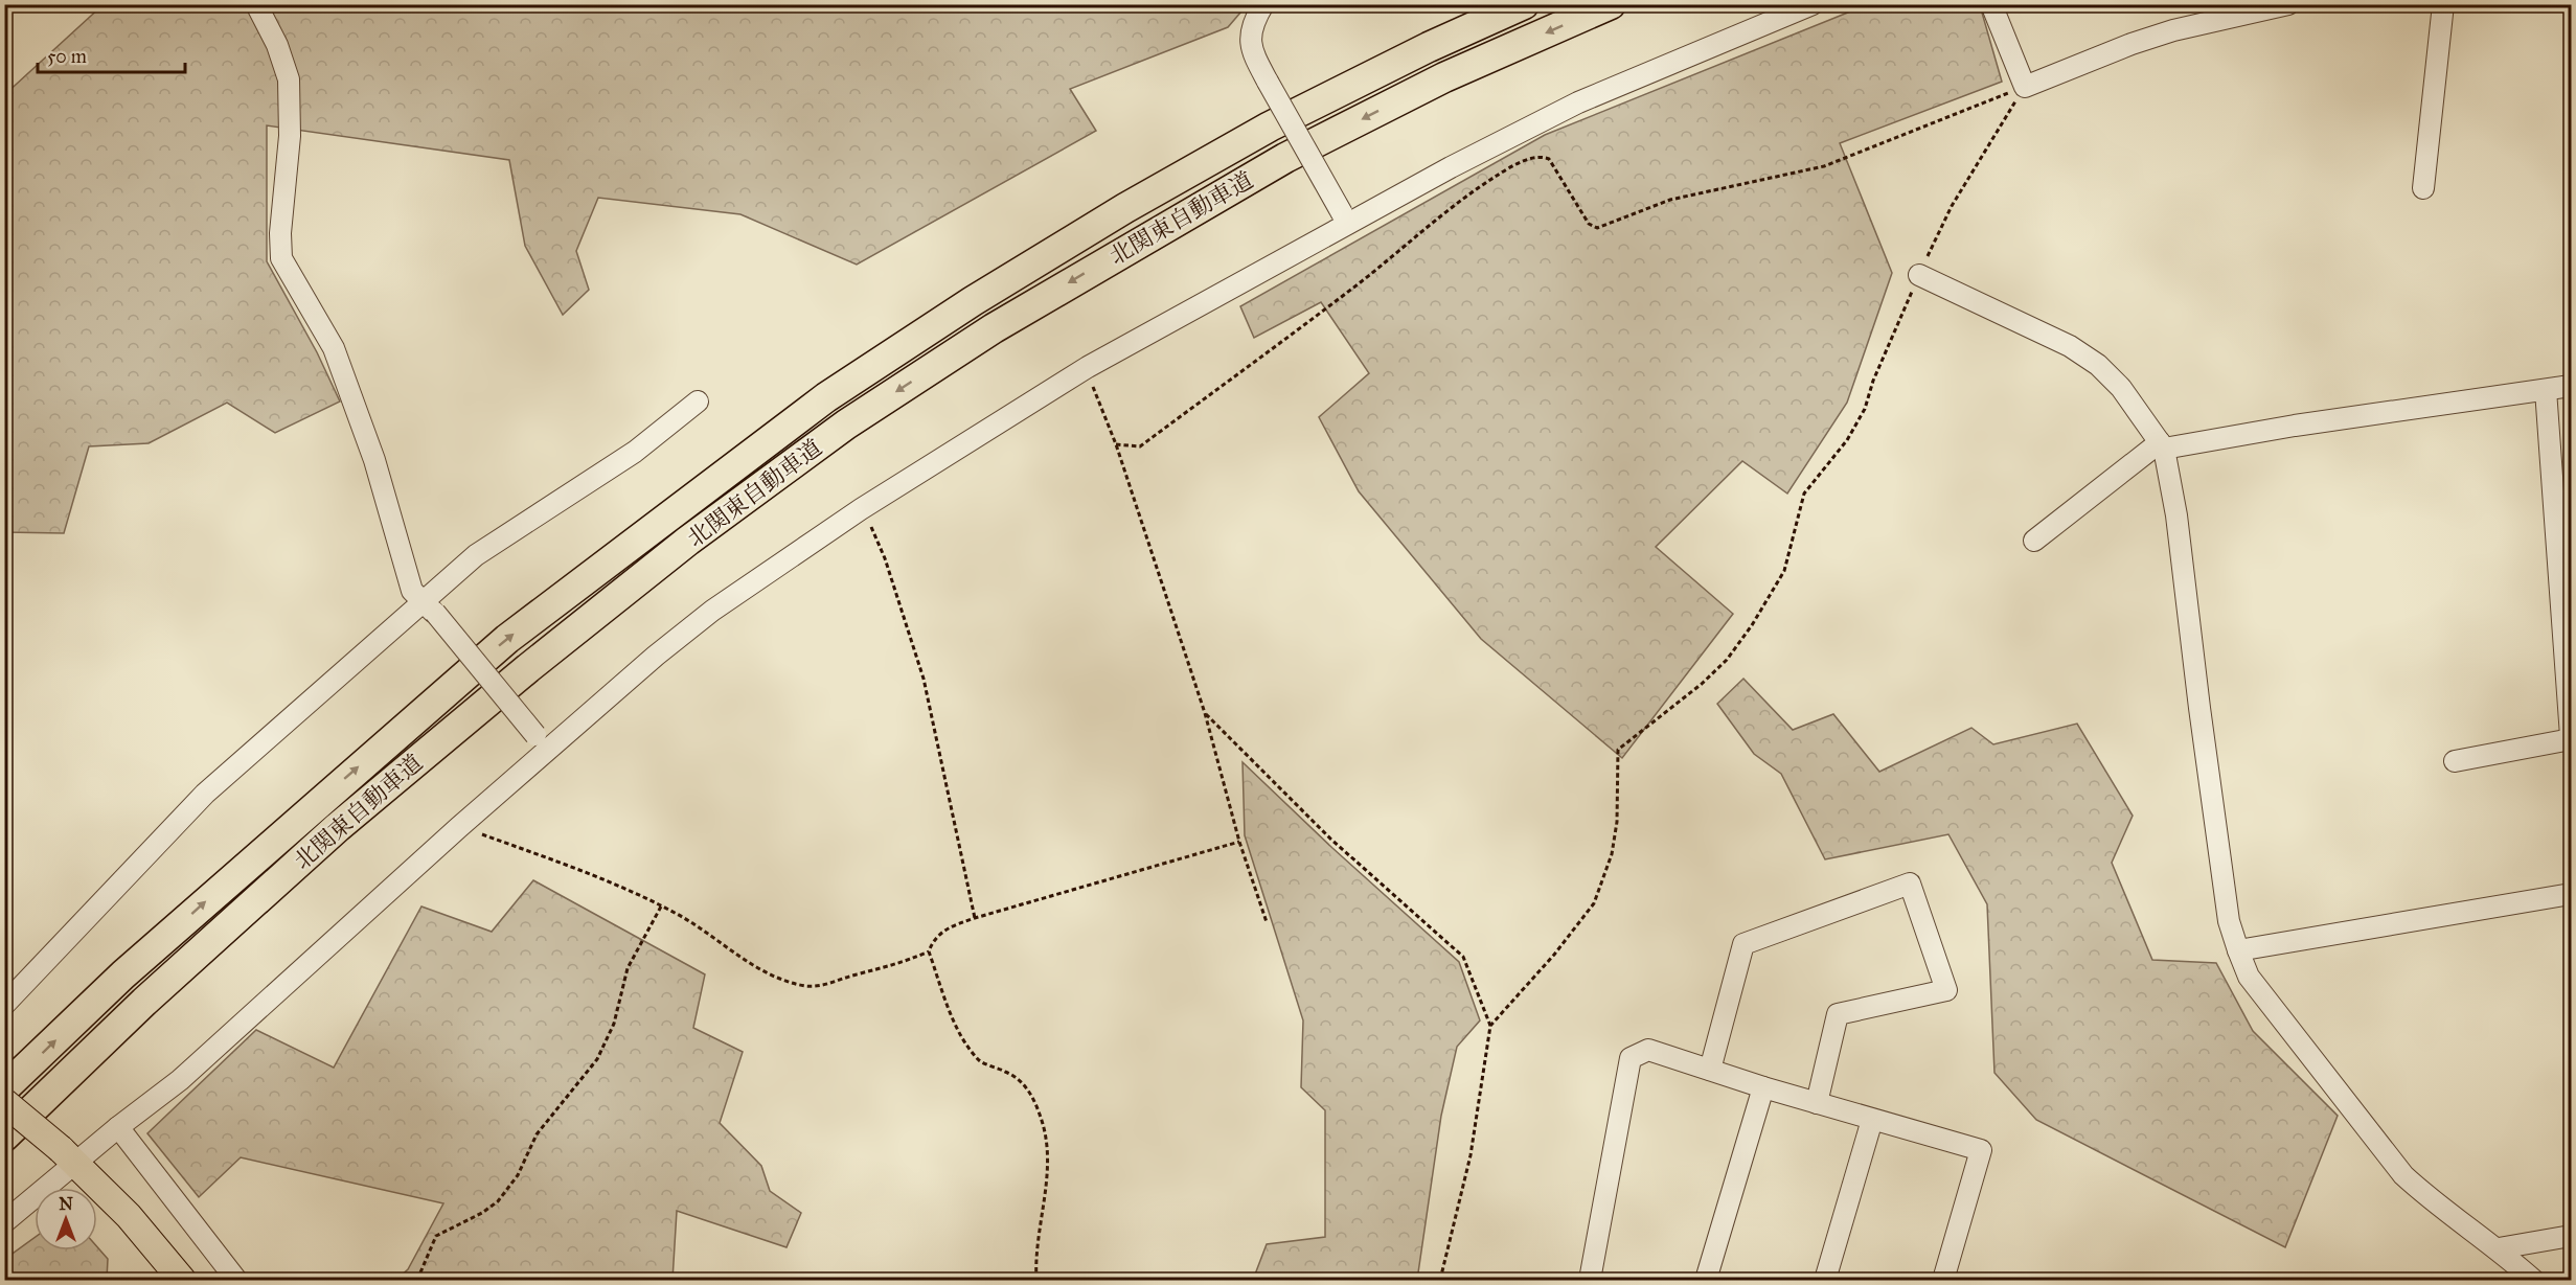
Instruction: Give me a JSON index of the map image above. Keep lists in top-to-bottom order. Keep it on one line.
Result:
{"streets":{"highway":["北関東自動車道"]},"scale_bar":"50 m","north":"top"}
